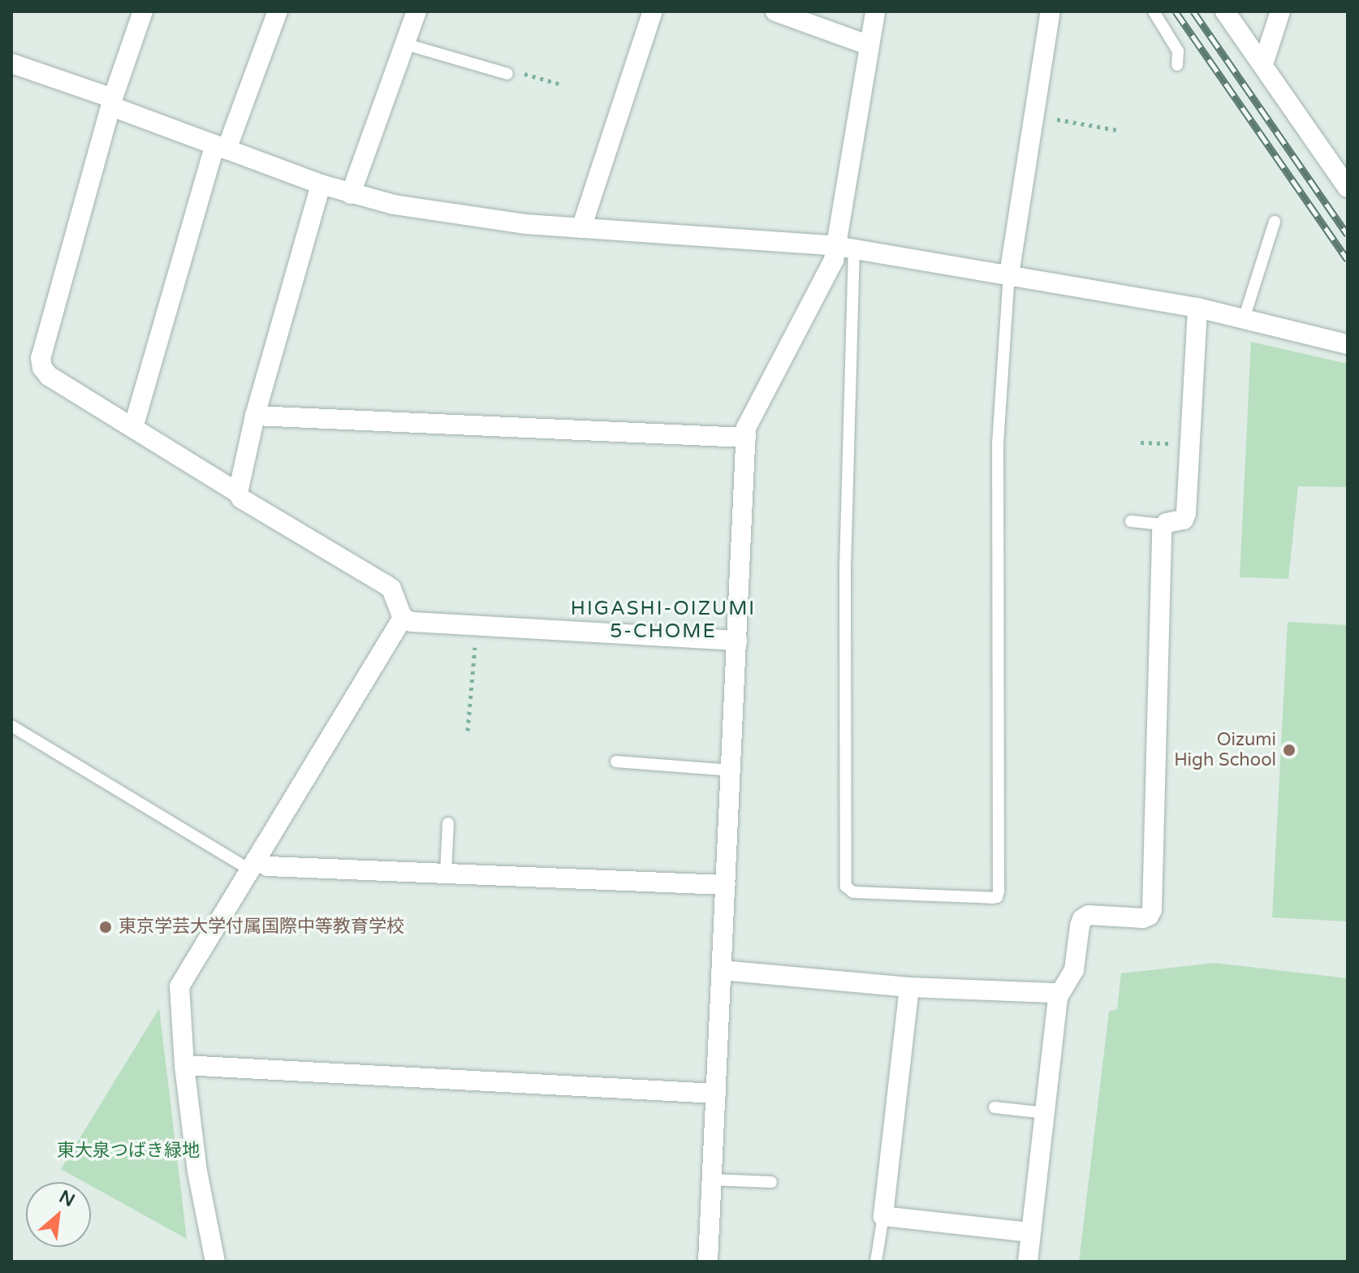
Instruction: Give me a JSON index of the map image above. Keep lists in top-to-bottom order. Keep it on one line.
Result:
{"districts":["HIGASHI-OIZUMI 5-CHOME"],"parks":["東大泉つばき緑地"],"places":["Oizumi High School","東京学芸大学付属国際中等教育学校"],"north":"top right"}
